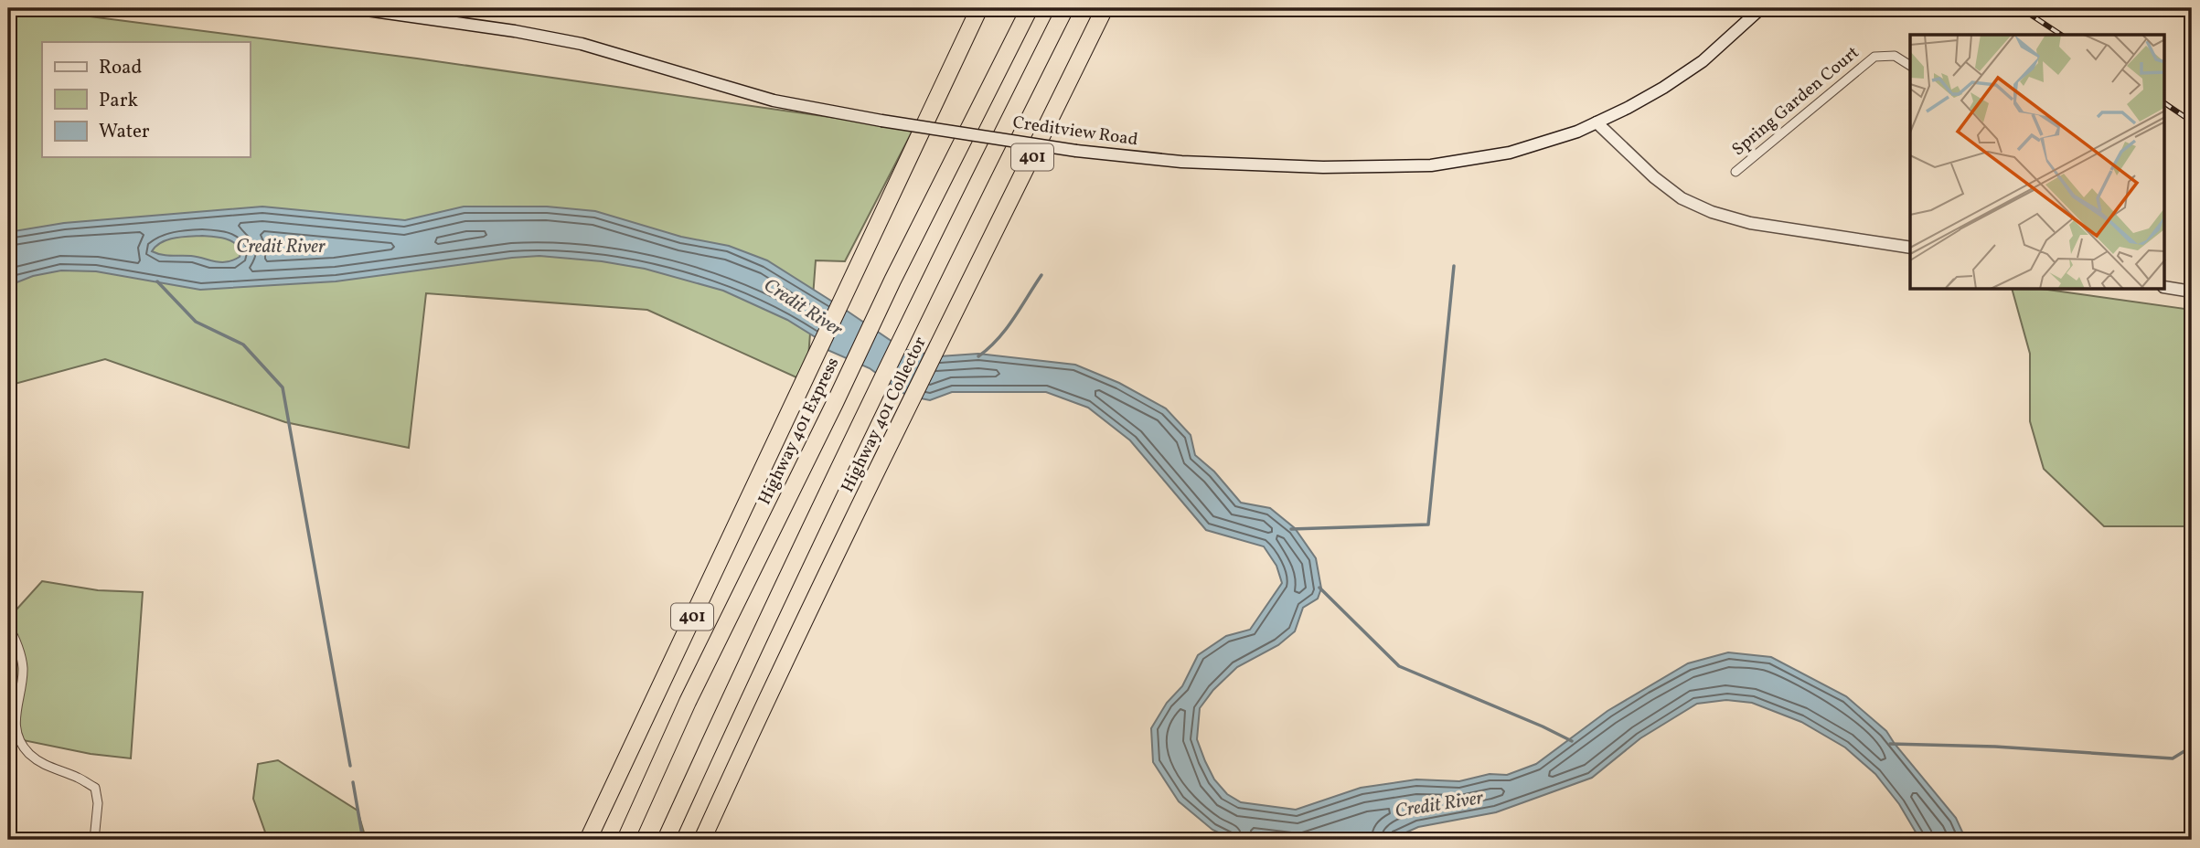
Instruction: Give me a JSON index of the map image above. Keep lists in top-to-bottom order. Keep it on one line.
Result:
{"streets":{"highway":["401","Highway 401 Collector","Highway 401 Express"],"main road":["Creditview Road"],"street":["Spring Garden Court"]},"water":["Credit River"],"legend":["Road","Park","Water"]}
